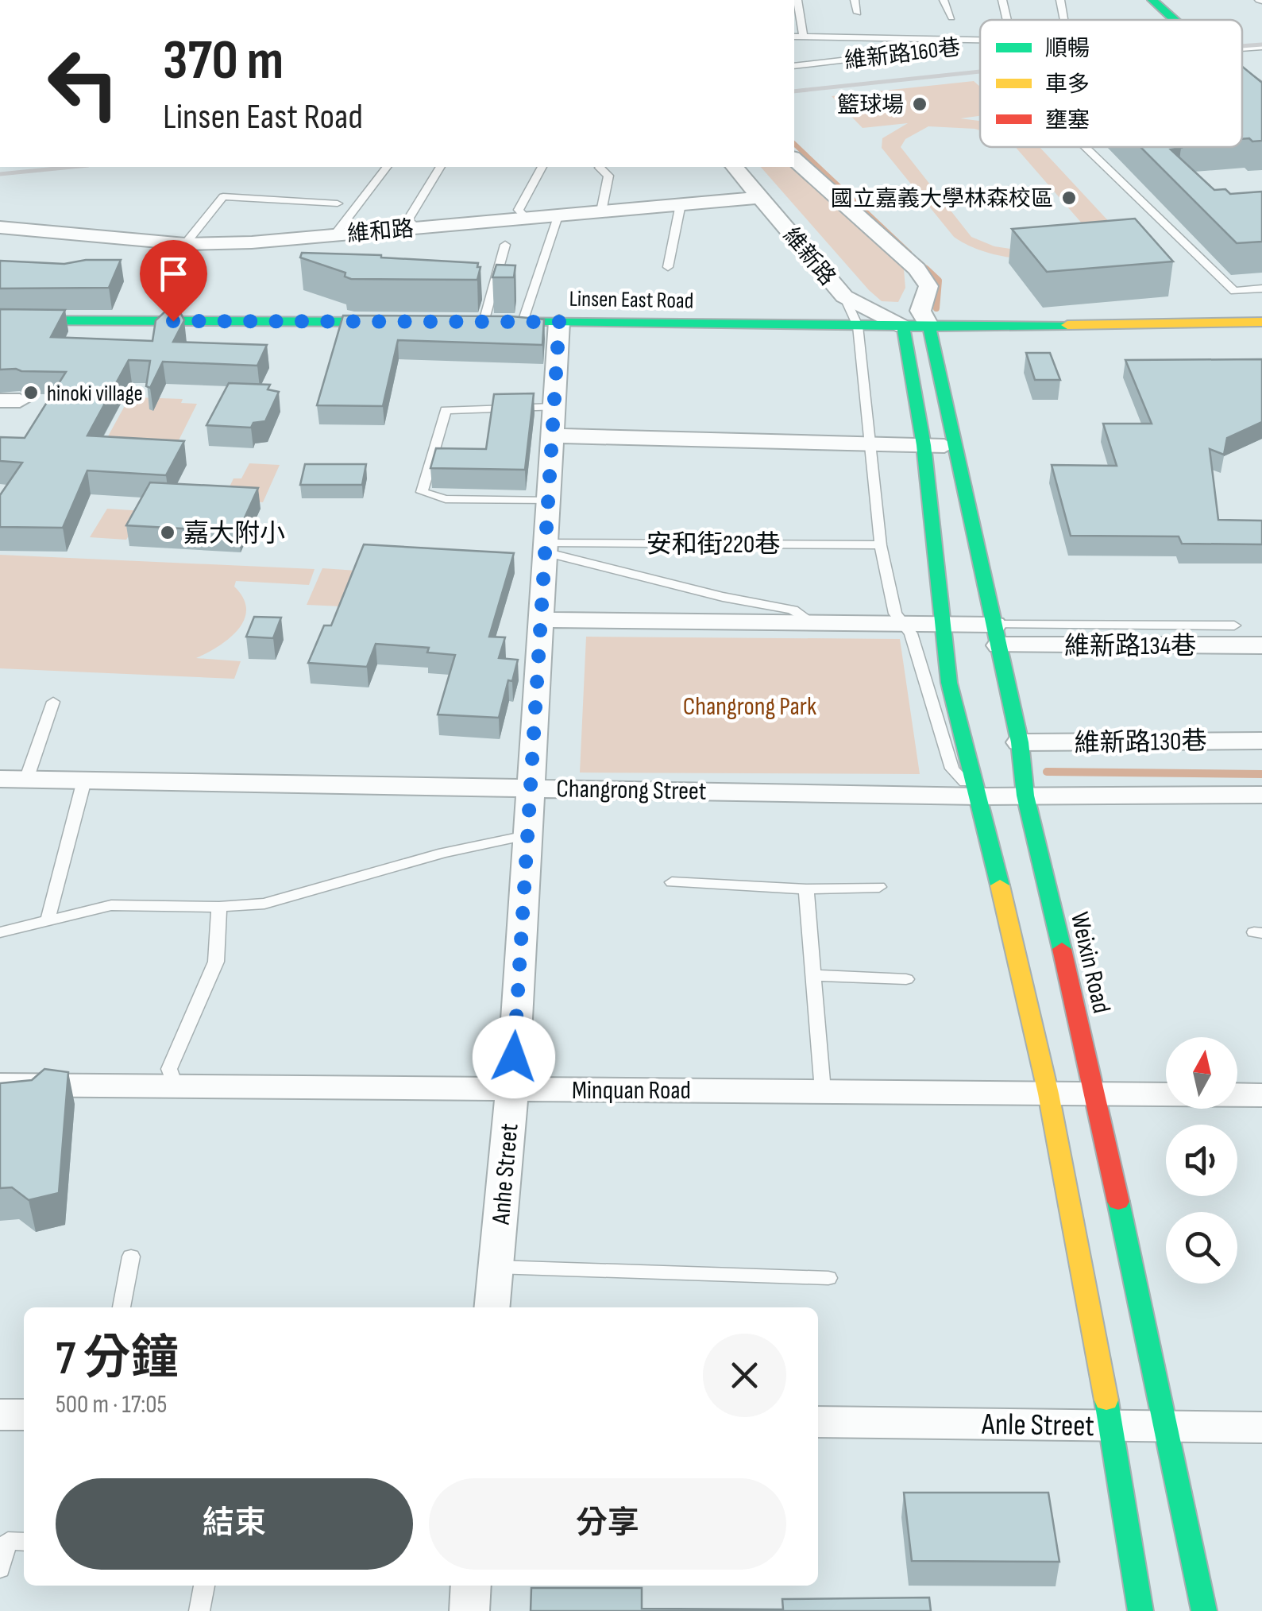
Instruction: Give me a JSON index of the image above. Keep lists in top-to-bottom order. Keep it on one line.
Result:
{"streets":{"street":["維和路","維新路","Linsen East Road","維新路134巷","維新路130巷","Changrong Street","Weixin Road","Minquan Road","Anhe Street","Anle Street"],"lane":["維新路160巷","安和街220巷"]},"crossings":[["維和路","維新路"],["維新路","Linsen East Road"],["Linsen East Road","Weixin Road"],["Linsen East Road","Anhe Street"],["安和街220巷","Anhe Street"],["維新路134巷","Weixin Road"],["維新路134巷","Anhe Street"],["維新路130巷","Weixin Road"],["Changrong Street","Weixin Road"],["Changrong Street","Anhe Street"],["Weixin Road","Minquan Road"],["Weixin Road","Anle Street"],["Minquan Road","Anhe Street"]],"parks":["Changrong Park"],"places":["籃球場","國立嘉義大學林森校區","hinoki village","嘉大附小"],"legend":["順暢","車多","壅塞"],"north":"top","page":{"turn":["370 m","Linsen East Road"],"heading":["7 分鐘","500 m · 17:05"],"buttons":["結束","分享"]}}
